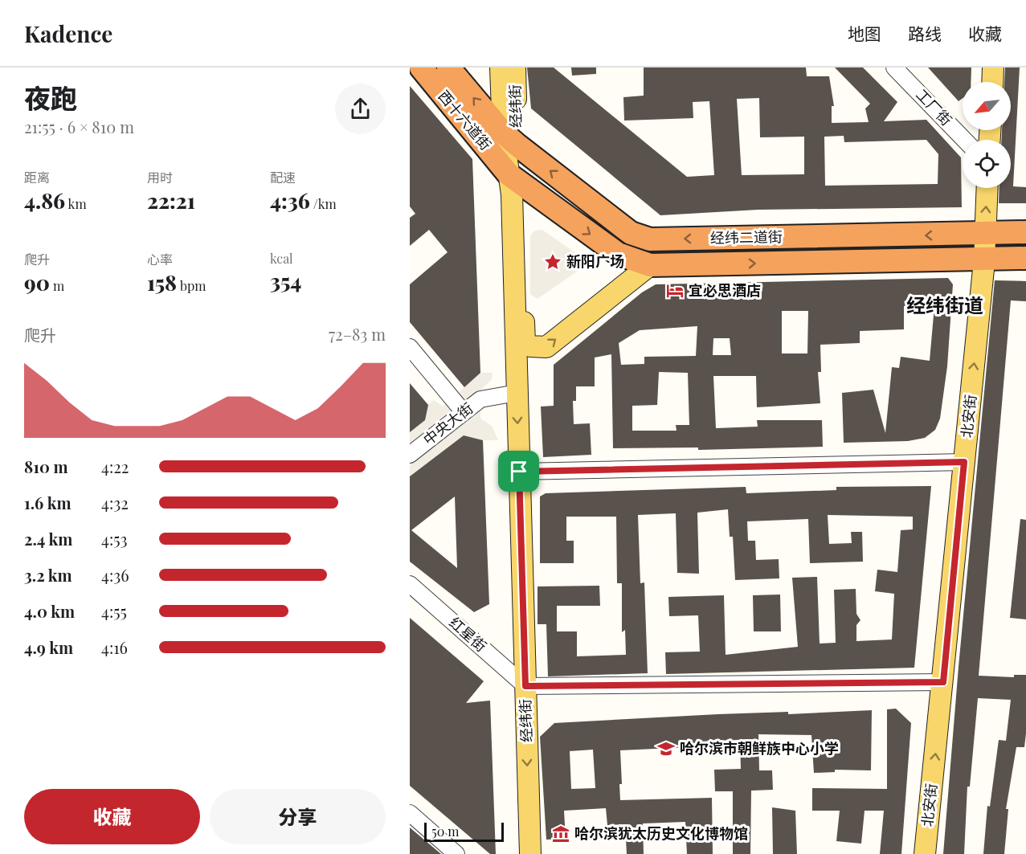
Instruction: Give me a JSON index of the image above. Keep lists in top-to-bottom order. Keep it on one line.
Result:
{"streets":{"highway":["西十六道街","经纬二道街"],"main road":["经纬街","北安街"],"street":["工厂街","中央大街","红星街"]},"crossings":[["经纬街","西十六道街"],["经纬街","经纬二道街"],["经纬街","中央大街"],["经纬街","红星街"],["西十六道街","经纬二道街"],["经纬二道街","北安街"]],"one_way":["北安街"],"districts":["经纬街道"],"places":{"place":["新阳广场"],"hotel":["宜必思酒店"],"school or university":["哈尔滨市朝鲜族中心小学"],"museum":["哈尔滨犹太历史文化博物馆"]},"scale_bar":"50 m","north":"bottom left","page":{"header":"Kadence","nav":["地图","路线","收藏"],"heading":["夜跑","21:55 · 6 × 810 m"],"stats":[["距离","4.86 km"],["用时","22:21"],["配速","4:36 /km"],["爬升","90 m"],["心率","158 bpm"],["kcal","354"]],"chart":["爬升","72–83 m"],"list":[{"name":"810 m","note":"4:22"},{"name":"1.6 km","note":"4:32"},{"name":"2.4 km","note":"4:53"},{"name":"3.2 km","note":"4:36"},{"name":"4.0 km","note":"4:55"},{"name":"4.9 km","note":"4:16"}],"buttons":["收藏","分享"],"scale":"50 m"}}
